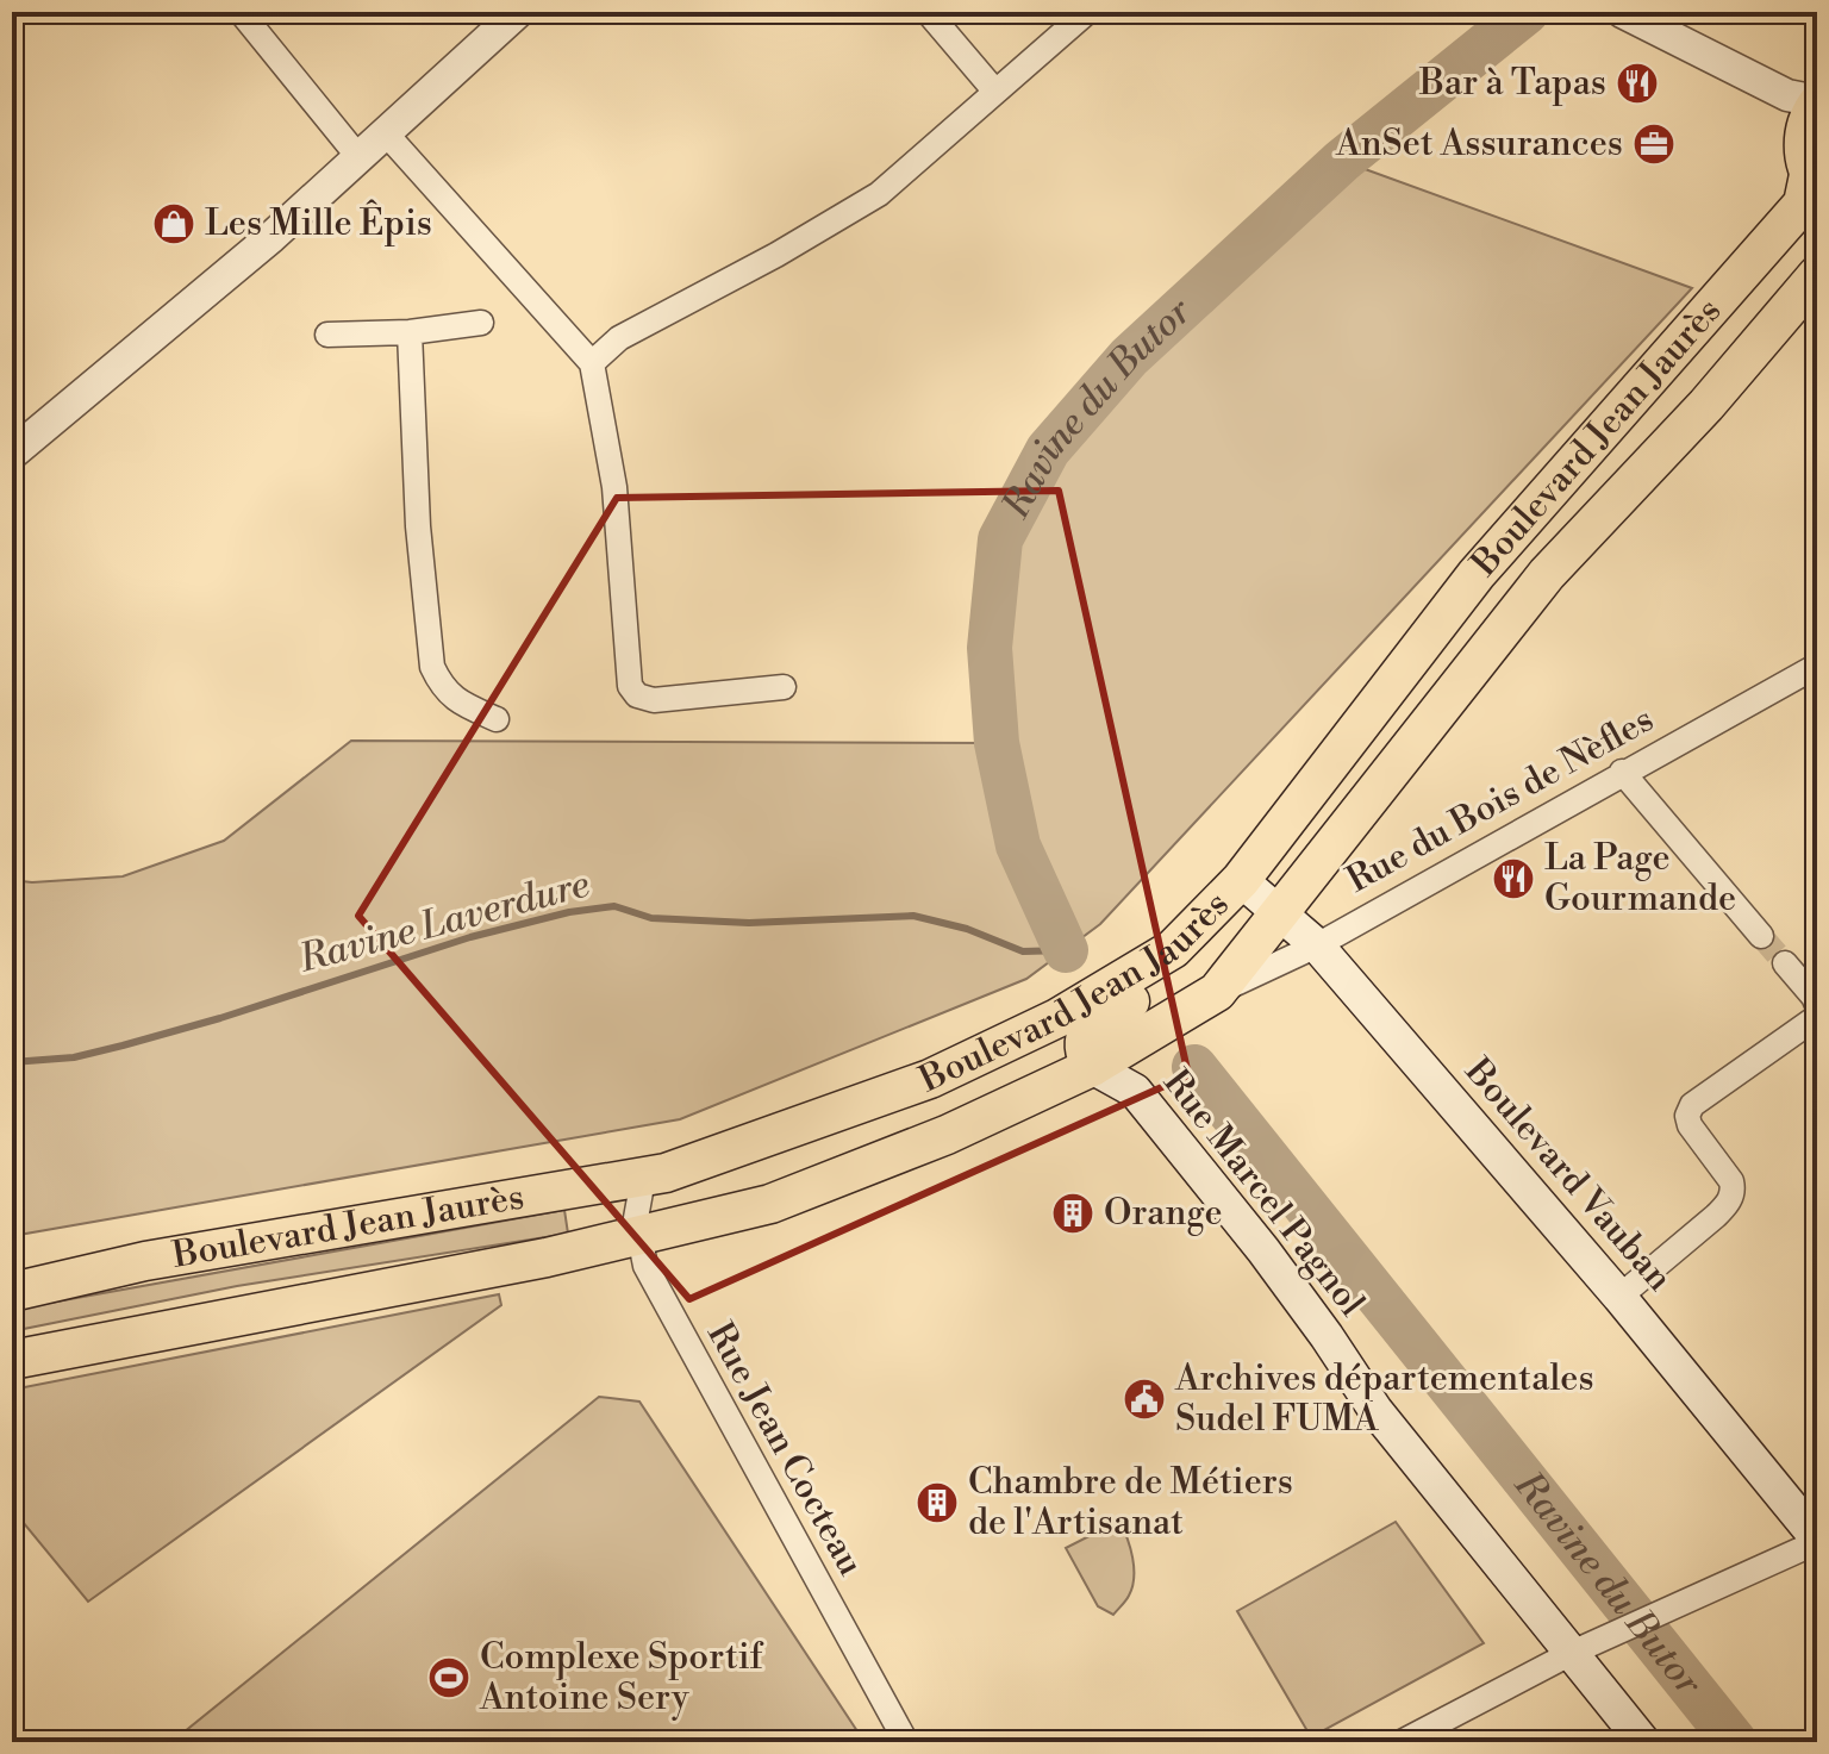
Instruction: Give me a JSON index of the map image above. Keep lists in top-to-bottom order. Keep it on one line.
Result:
{"streets":{"main road":["Boulevard Jean Jaurès","Boulevard Vauban","Rue Marcel Pagnol"],"street":["Rue du Bois de Nèfles","Rue Jean Cocteau"]},"crossings":[["Boulevard Jean Jaurès","Rue du Bois de Nèfles"],["Boulevard Jean Jaurès","Boulevard Vauban"],["Boulevard Jean Jaurès","Rue Marcel Pagnol"],["Boulevard Jean Jaurès","Rue Jean Cocteau"],["Rue du Bois de Nèfles","Boulevard Vauban"]],"water":["Ravine du Butor","Ravine Laverdure"],"places":{"restaurant":["Bar à Tapas","La Page Gourmande"],"office":["AnSet Assurances"],"shop":["Les Mille Êpis"],"building":["Orange","Chambre de Métiers de l'Artisanat"],"public building":["Archives départementales Sudel FUMA"],"sports":["Complexe Sportif Antoine Sery"]}}
